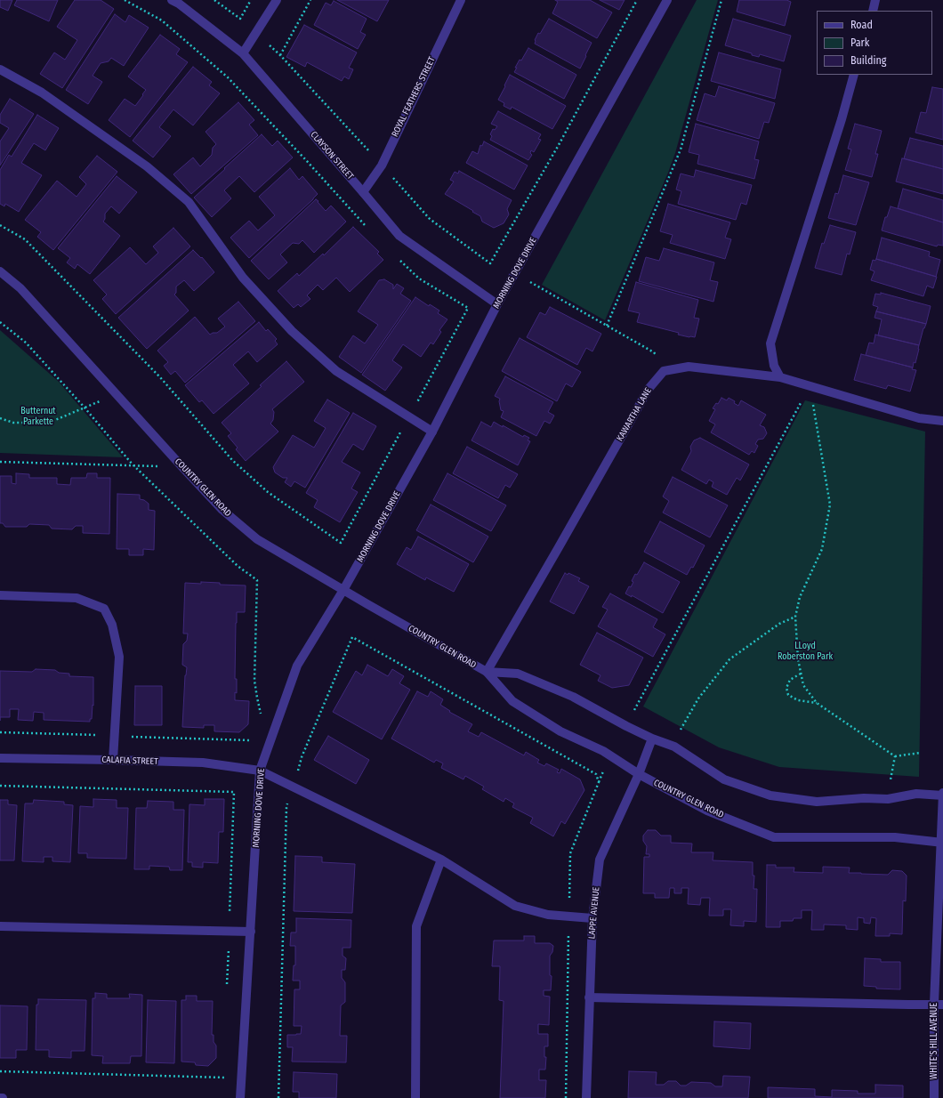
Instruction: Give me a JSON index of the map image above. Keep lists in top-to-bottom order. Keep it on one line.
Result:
{"streets":{"street":["ROYAL FEATHERS STREET","CLAYSON STREET","MORNING DOVE DRIVE","KAWARTHA LANE","COUNTRY GLEN ROAD","CALAFIA STREET","LAPPE AVENUE","WHITE'S HILL AVENUE"]},"crossings":[["ROYAL FEATHERS STREET","CLAYSON STREET"],["CLAYSON STREET","MORNING DOVE DRIVE"],["MORNING DOVE DRIVE","COUNTRY GLEN ROAD"],["MORNING DOVE DRIVE","CALAFIA STREET"],["KAWARTHA LANE","COUNTRY GLEN ROAD"],["COUNTRY GLEN ROAD","LAPPE AVENUE"],["COUNTRY GLEN ROAD","WHITE'S HILL AVENUE"],["CALAFIA STREET","LAPPE AVENUE"]],"parks":["Butternut Parkette","LLoyd Roberston Park"],"legend":["Road","Park","Building"]}
